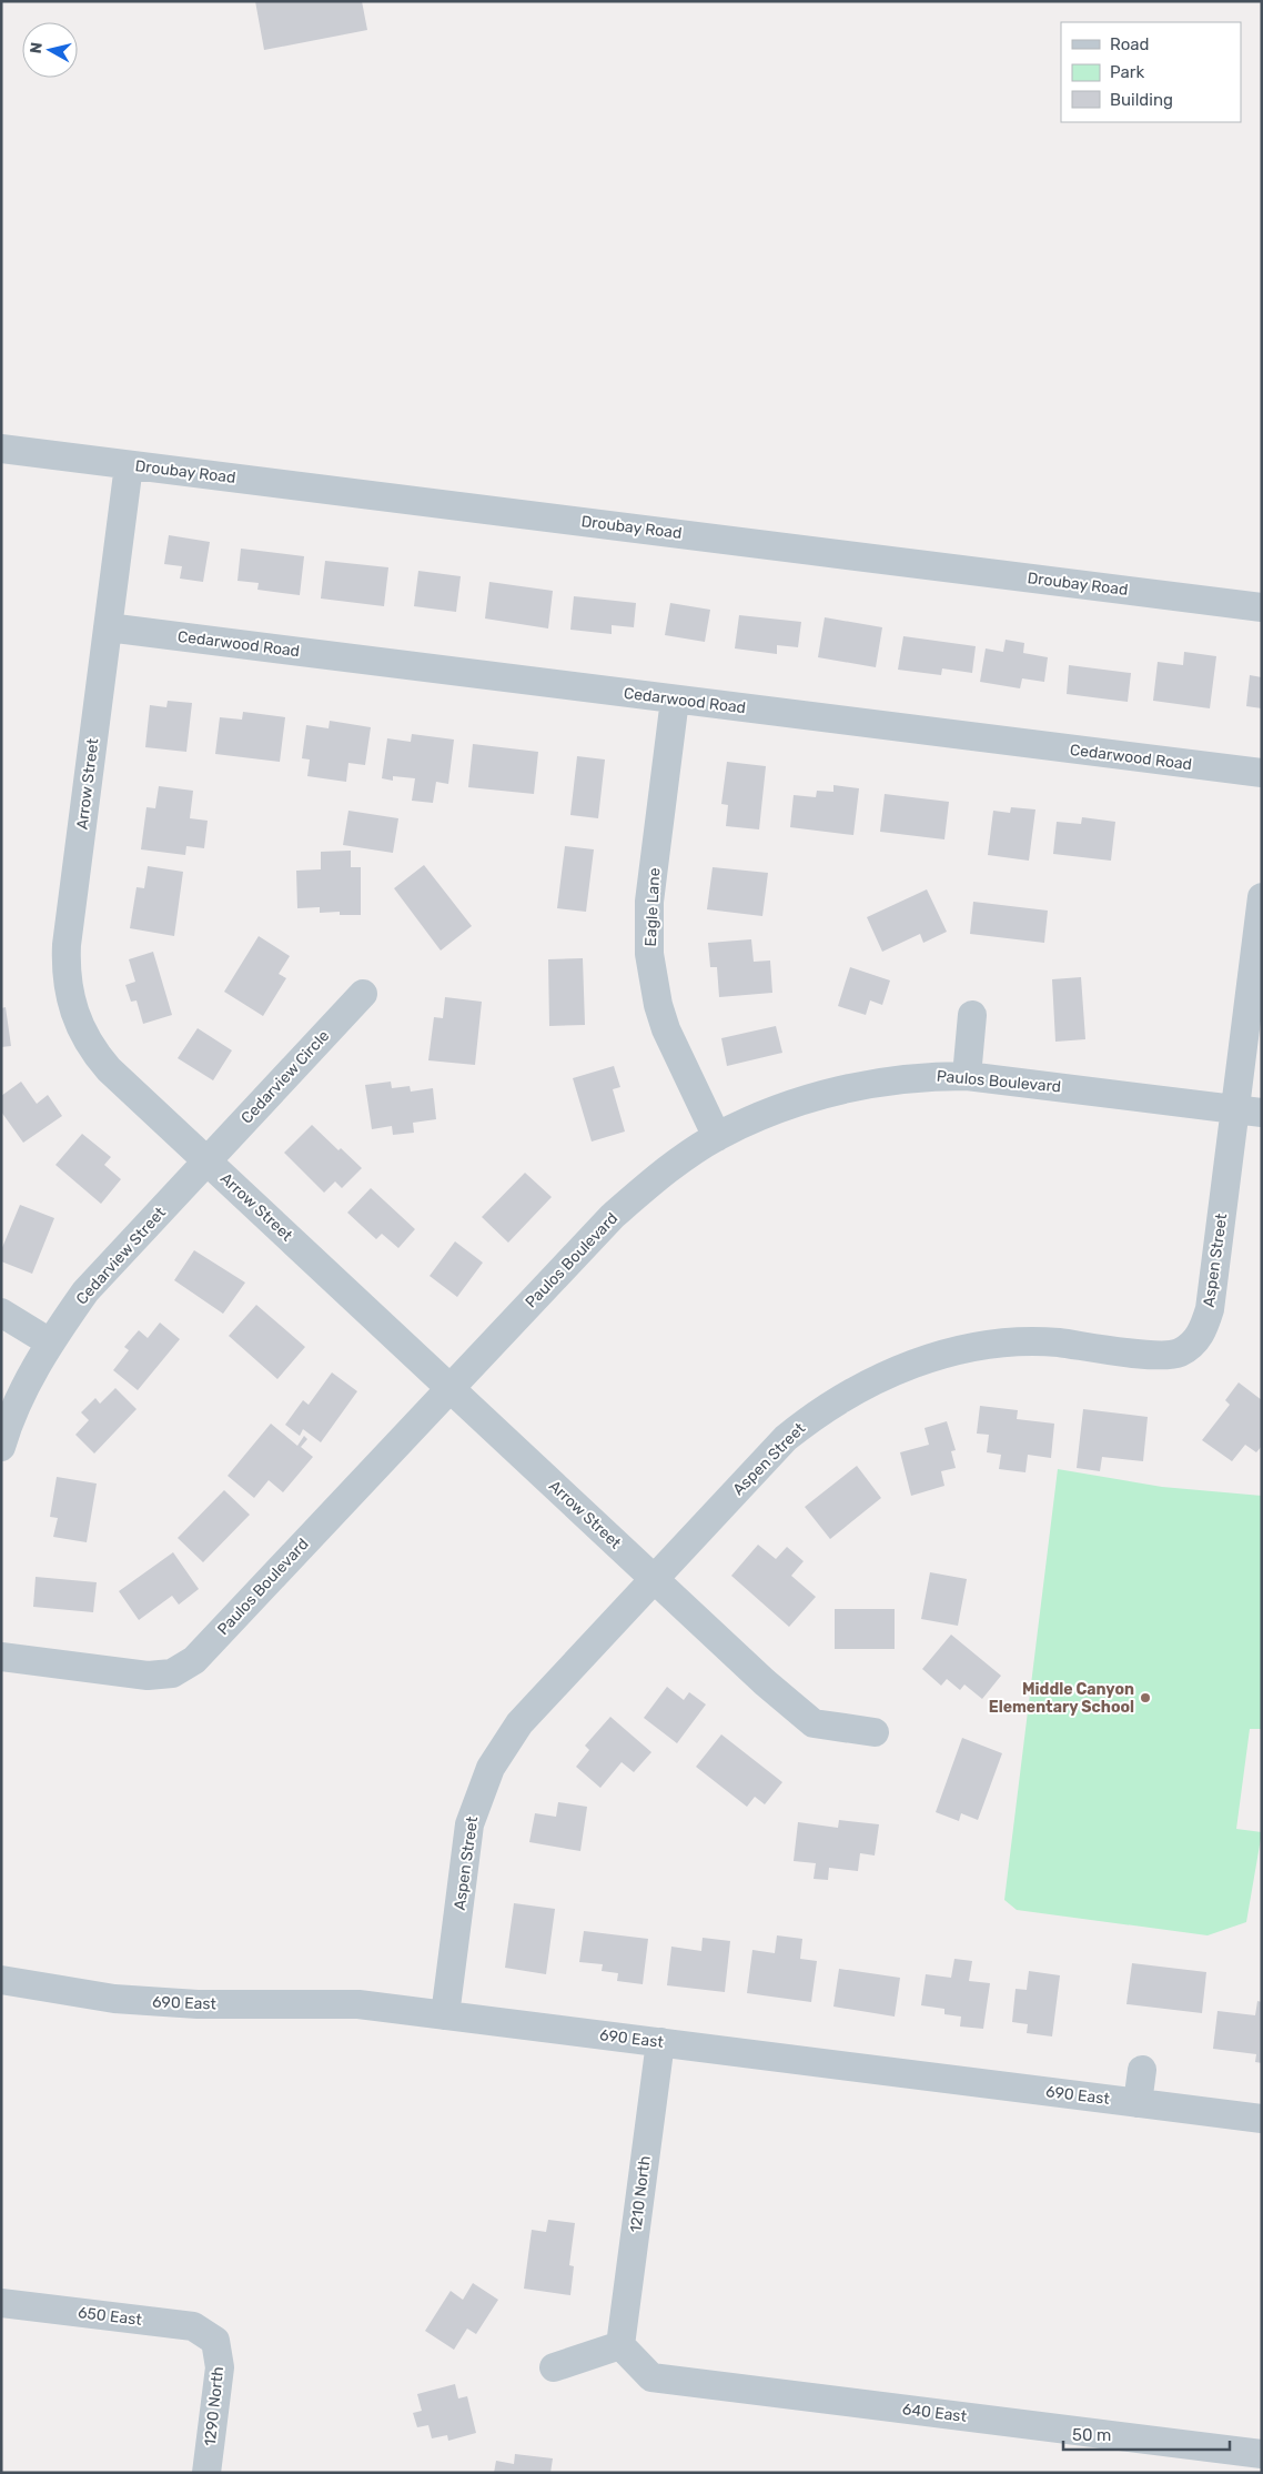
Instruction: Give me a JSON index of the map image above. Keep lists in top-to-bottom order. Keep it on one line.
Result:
{"streets":{"street":["Droubay Road","Cedarwood Road","Arrow Street","Eagle Lane","Cedarview Circle","Paulos Boulevard","Cedarview Street","Aspen Street","690 East","1210 North","650 East","1290 North","640 East"]},"crossings":[["Droubay Road","Arrow Street"],["Cedarwood Road","Arrow Street"],["Cedarwood Road","Eagle Lane"],["Arrow Street","Cedarview Circle"],["Arrow Street","Paulos Boulevard"],["Arrow Street","Cedarview Street"],["Arrow Street","Aspen Street"],["Eagle Lane","Paulos Boulevard"],["Cedarview Circle","Cedarview Street"],["Paulos Boulevard","Aspen Street"],["Aspen Street","690 East"],["690 East","1210 North"],["1210 North","640 East"],["650 East","1290 North"]],"places":["Middle Canyon Elementary School"],"legend":["Road","Park","Building"],"scale_bar":"50 m","north":"left"}
